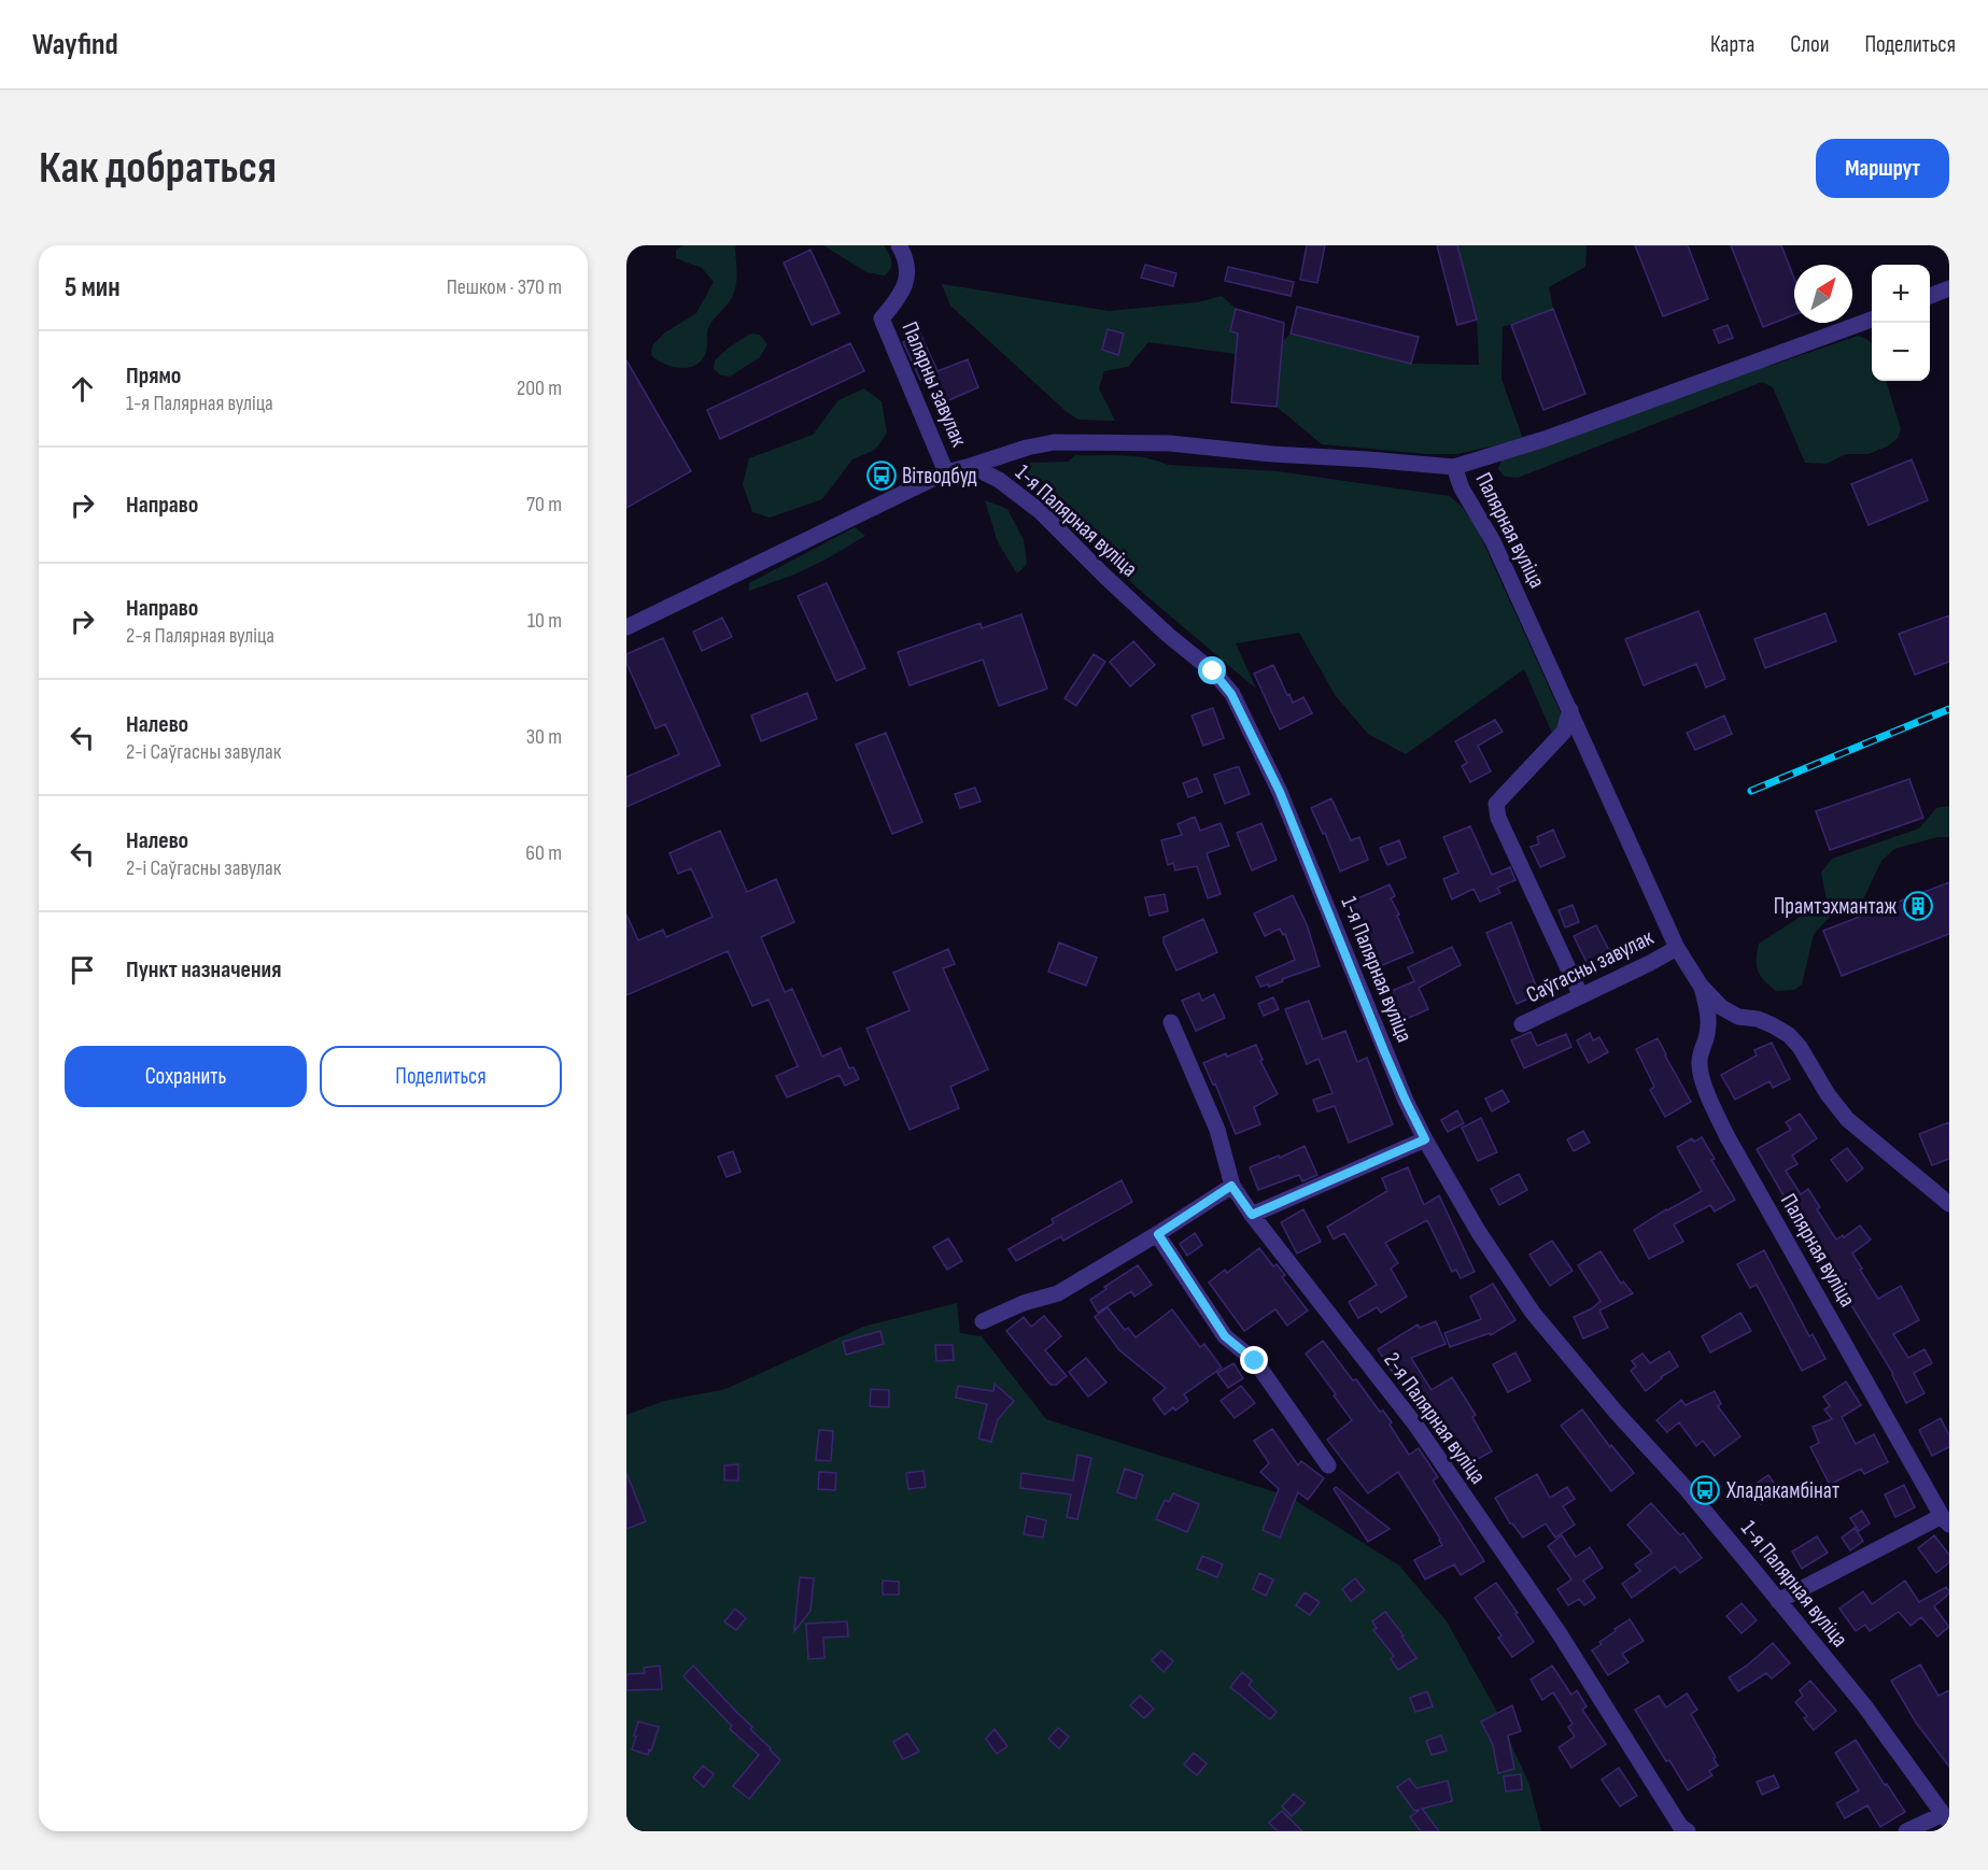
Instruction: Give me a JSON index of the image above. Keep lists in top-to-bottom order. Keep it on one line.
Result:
{"streets":{"street":["Палярны завулак","1-я Палярная вуліца","Палярная вуліца","Саўгасны завулак","2-я Палярная вуліца"]},"crossings":[["1-я Палярная вуліца","Палярная вуліца"],["Палярная вуліца","Саўгасны завулак"]],"places":{"bus stop":["Вітводбуд","Хладакамбінат"],"building":["Прамтэхмантаж"]},"north":"top right","page":{"header":"Wayfind","nav":["Карта","Слои","Поделиться"],"buttons":["Маршрут",["Сохранить","Поделиться"]],"title":"Как добраться","heading":["5 мин","Пешком · 370 m"],"map_buttons":["+","−"],"list":[["Прямо","1-я Палярная вуліца","200 m"],["Направо","70 m"],["Направо","2-я Палярная вуліца","10 m"],["Налево","2-і Саўгасны завулак","30 m"],["Налево","2-і Саўгасны завулак","60 m"],"Пункт назначения"]}}
